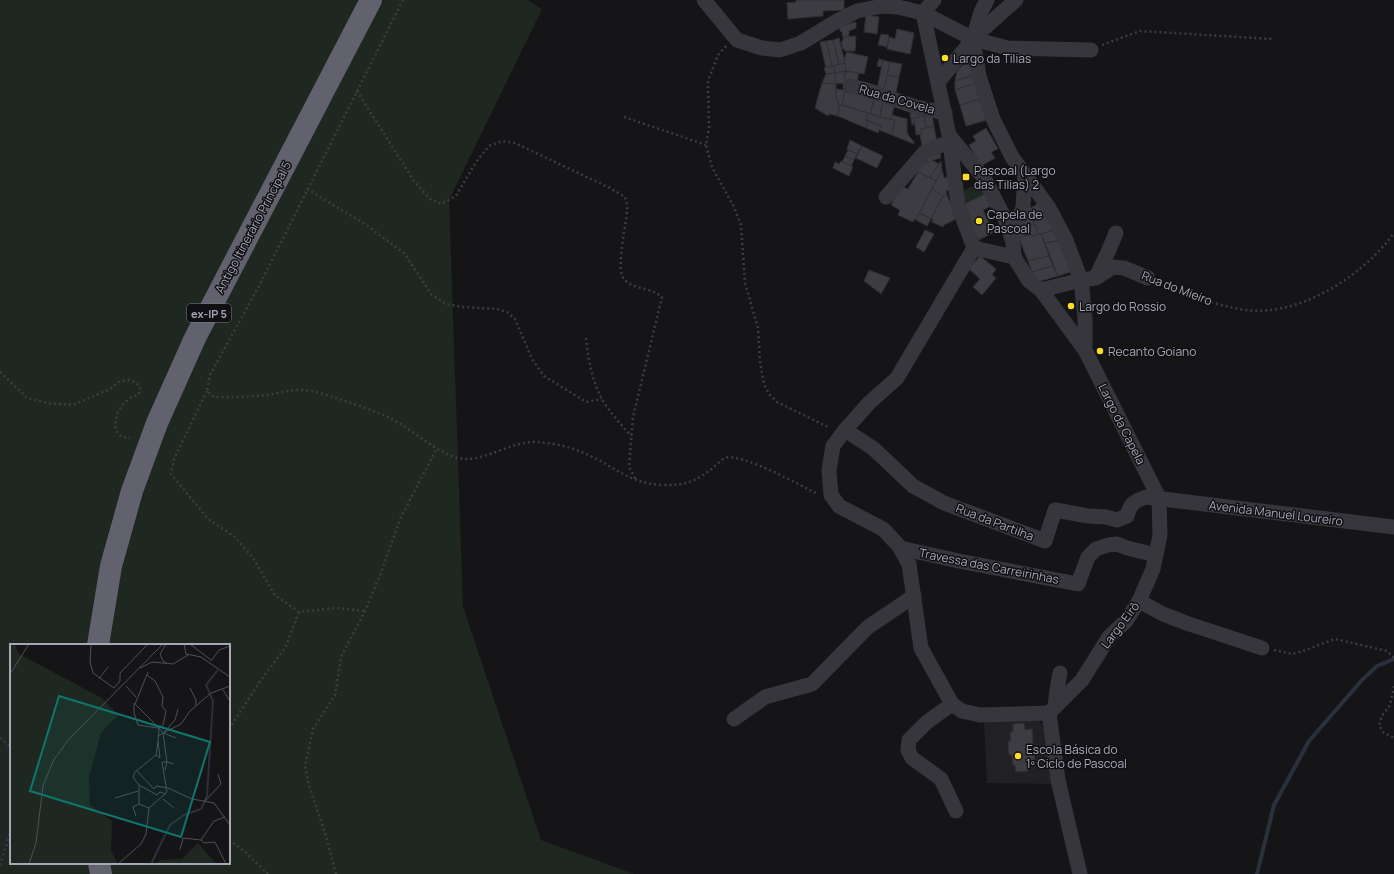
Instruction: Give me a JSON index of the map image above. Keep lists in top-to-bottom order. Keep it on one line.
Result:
{"streets":{"highway":["Antigo Itinerário Principal 5","ex-IP 5"],"street":["Rua da Covela","Rua do Mieiro","Largo da Capela","Avenida Manuel Loureiro","Rua da Partilha","Travessa das Carreirinhas","Largo Eirô"]},"crossings":[["Largo da Capela","Avenida Manuel Loureiro"],["Largo da Capela","Rua da Partilha"],["Largo da Capela","Largo Eirô"],["Avenida Manuel Loureiro","Rua da Partilha"],["Avenida Manuel Loureiro","Largo Eirô"],["Rua da Partilha","Largo Eirô"],["Travessa das Carreirinhas","Largo Eirô"]],"places":{"other":["Largo da Tilias","Capela de Pascoal","Largo do Rossio","Recanto Goiano","Escola Básica do 1º Ciclo de Pascoal"],"transit":["Pascoal (Largo das Tilias) 2"]}}
